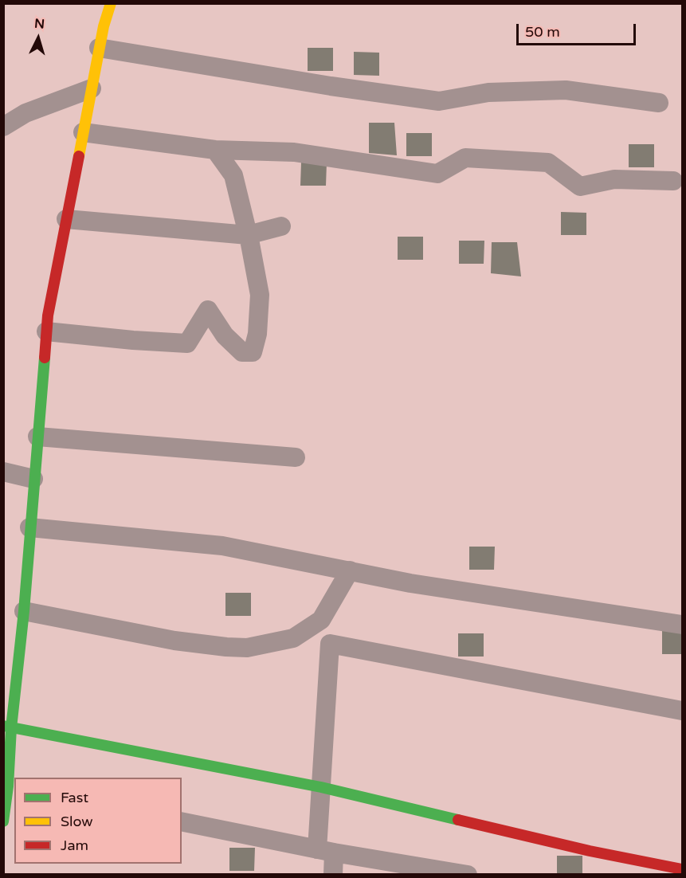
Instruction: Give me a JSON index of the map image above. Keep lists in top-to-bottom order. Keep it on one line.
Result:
{"legend":["Fast","Slow","Jam"],"scale_bar":"50 m","north":"top"}
